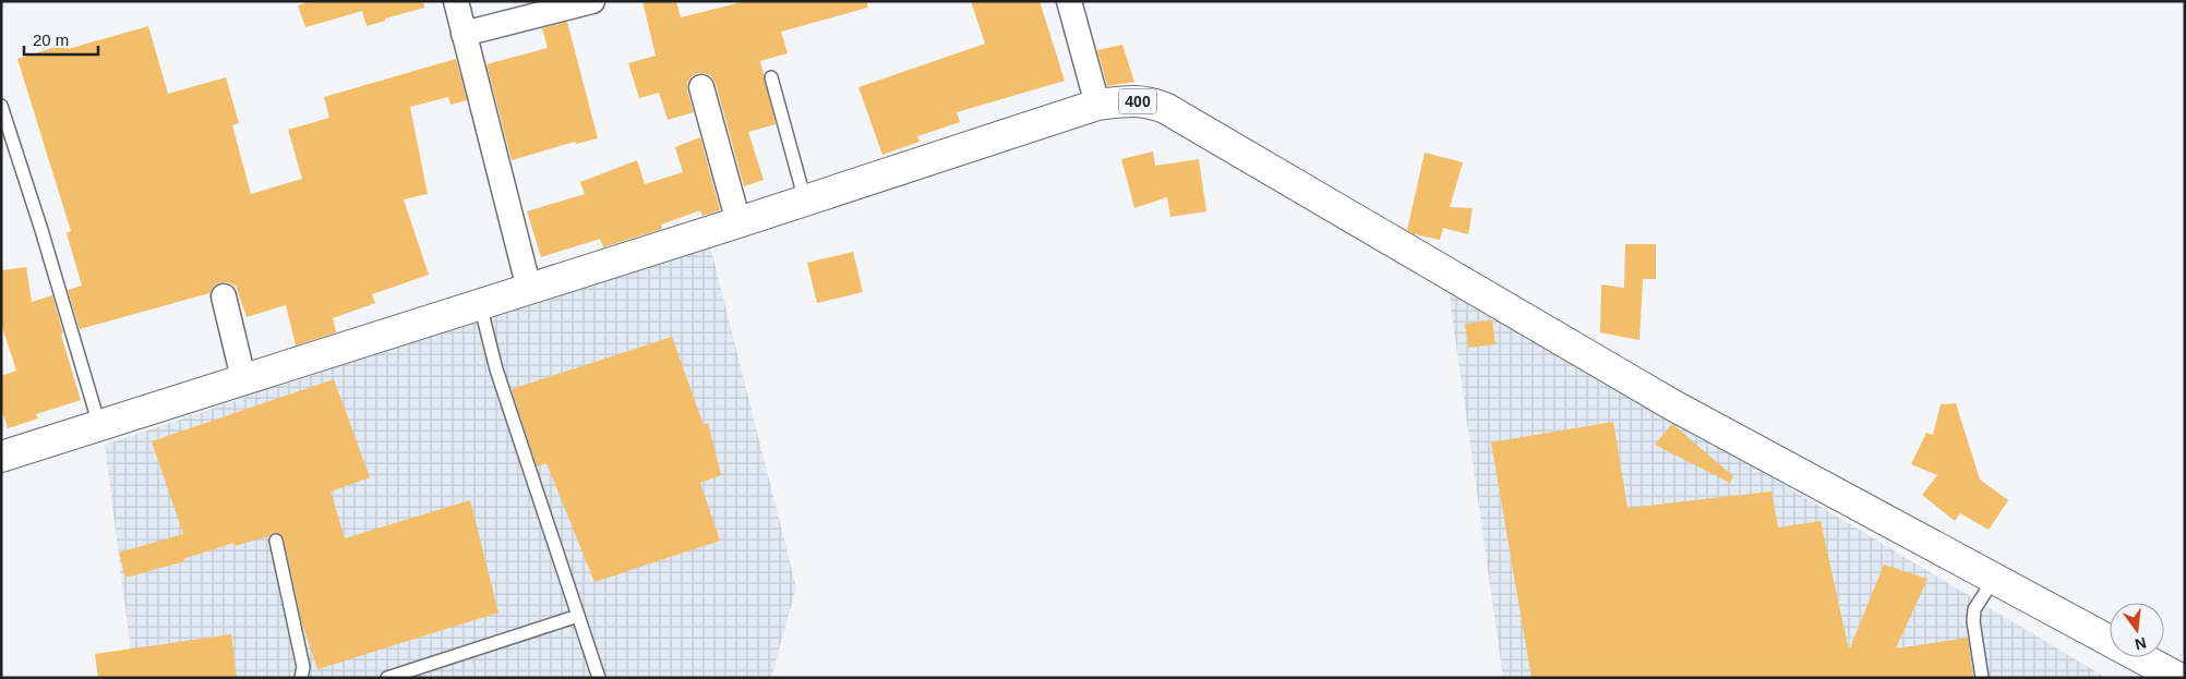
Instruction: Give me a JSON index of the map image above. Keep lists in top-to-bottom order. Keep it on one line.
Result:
{"streets":{"main road":["400"]},"scale_bar":"20 m","north":"bottom"}
